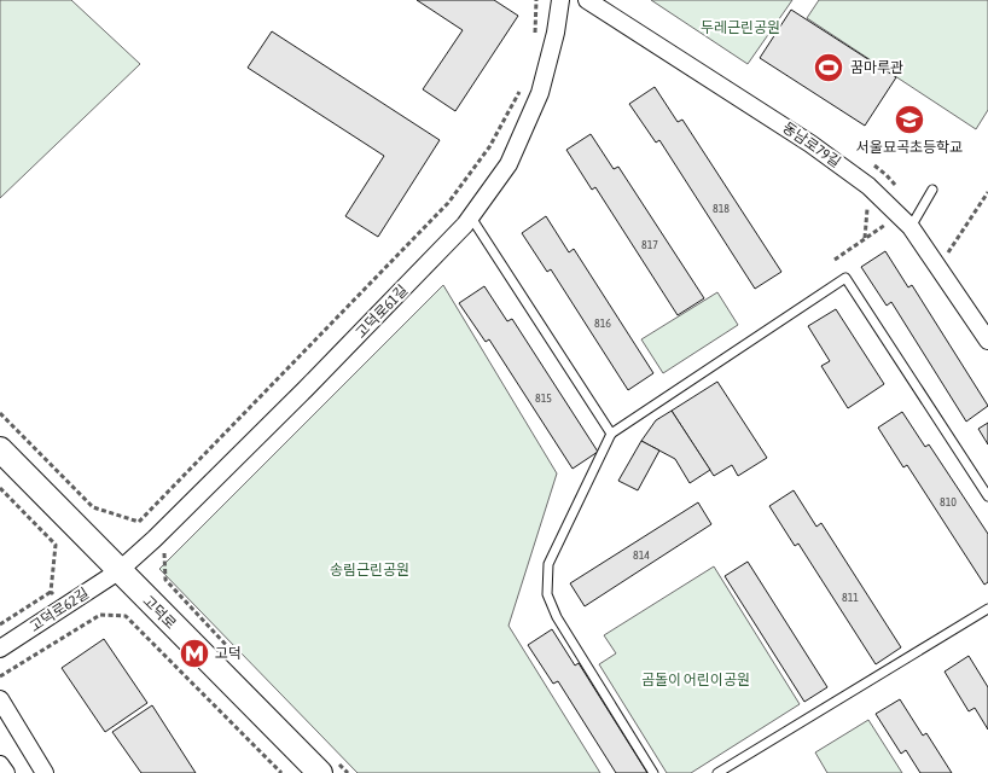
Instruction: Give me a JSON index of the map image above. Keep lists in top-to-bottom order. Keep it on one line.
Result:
{"streets":{"main road":["고덕로"],"street":["동남로79길","고덕로61길","고덕로62길"]},"crossings":[["고덕로61길","고덕로62길"],["고덕로61길","고덕로"],["고덕로62길","고덕로"]],"parks":["두레근린공원","송림근린공원","곰돌이 어린이공원"],"places":{"sports":["꿈마루관"],"school or university":["서울묘곡초등학교"],"metro station":["고덕"]},"house_numbers":["818","817","816","815","810","814","811"]}
